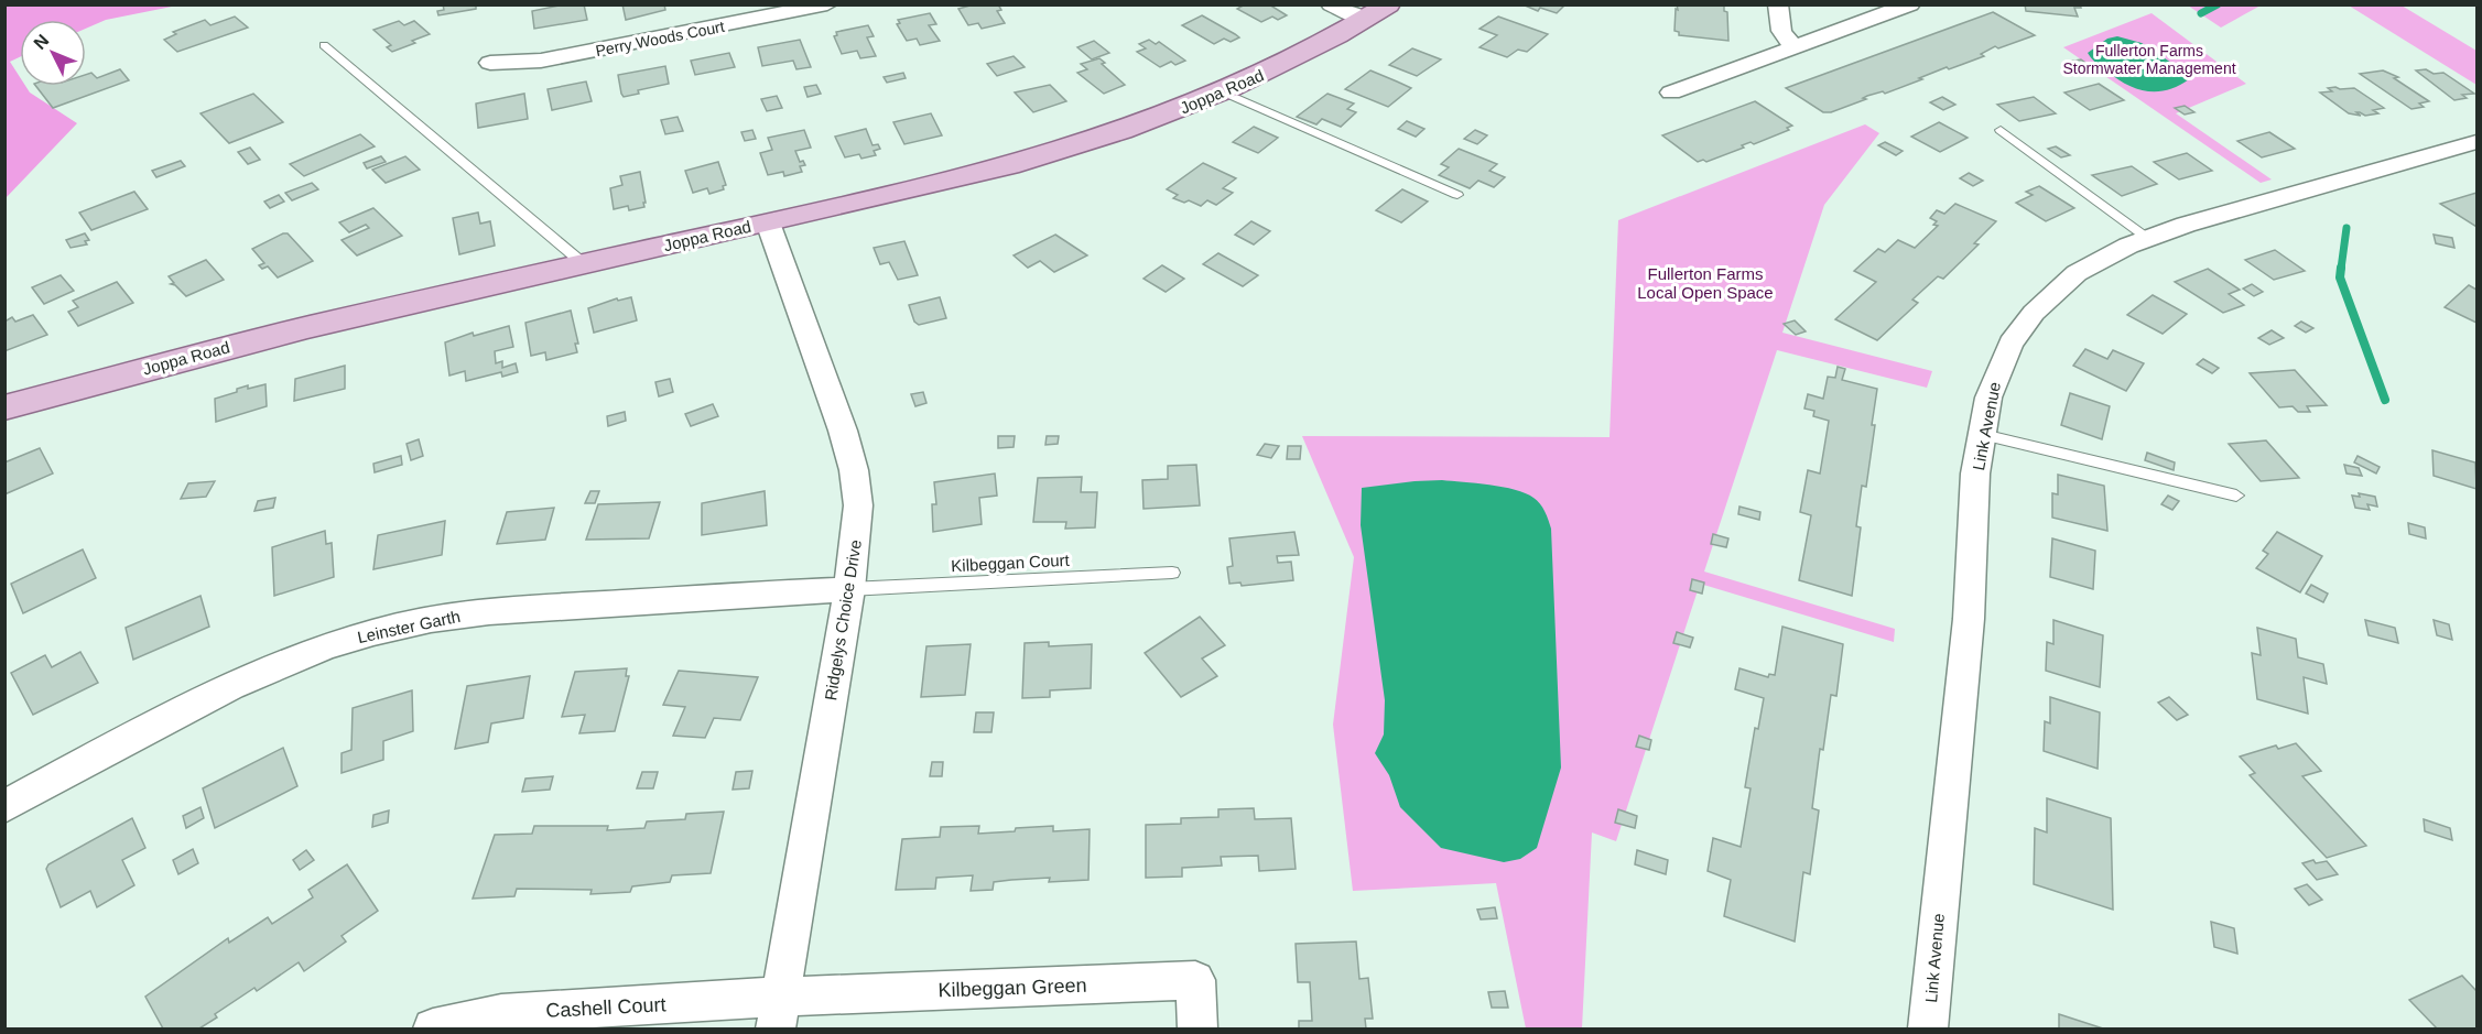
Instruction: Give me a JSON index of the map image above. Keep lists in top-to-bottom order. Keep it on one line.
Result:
{"streets":{"main road":["Joppa Road"],"street":["Perry Woods Court","Link Avenue","Ridgelys Choice Drive","Leinster Garth","Kilbeggan Green","Cashell Court"],"lane":["Kilbeggan Court"]},"crossings":[["Joppa Road","Ridgelys Choice Drive"],["Kilbeggan Court","Ridgelys Choice Drive"],["Kilbeggan Court","Leinster Garth"],["Ridgelys Choice Drive","Leinster Garth"],["Ridgelys Choice Drive","Kilbeggan Green"],["Ridgelys Choice Drive","Cashell Court"],["Kilbeggan Green","Cashell Court"]],"parks":["Fullerton Farms Stormwater Management","Fullerton Farms Local Open Space"],"north":"top left"}
